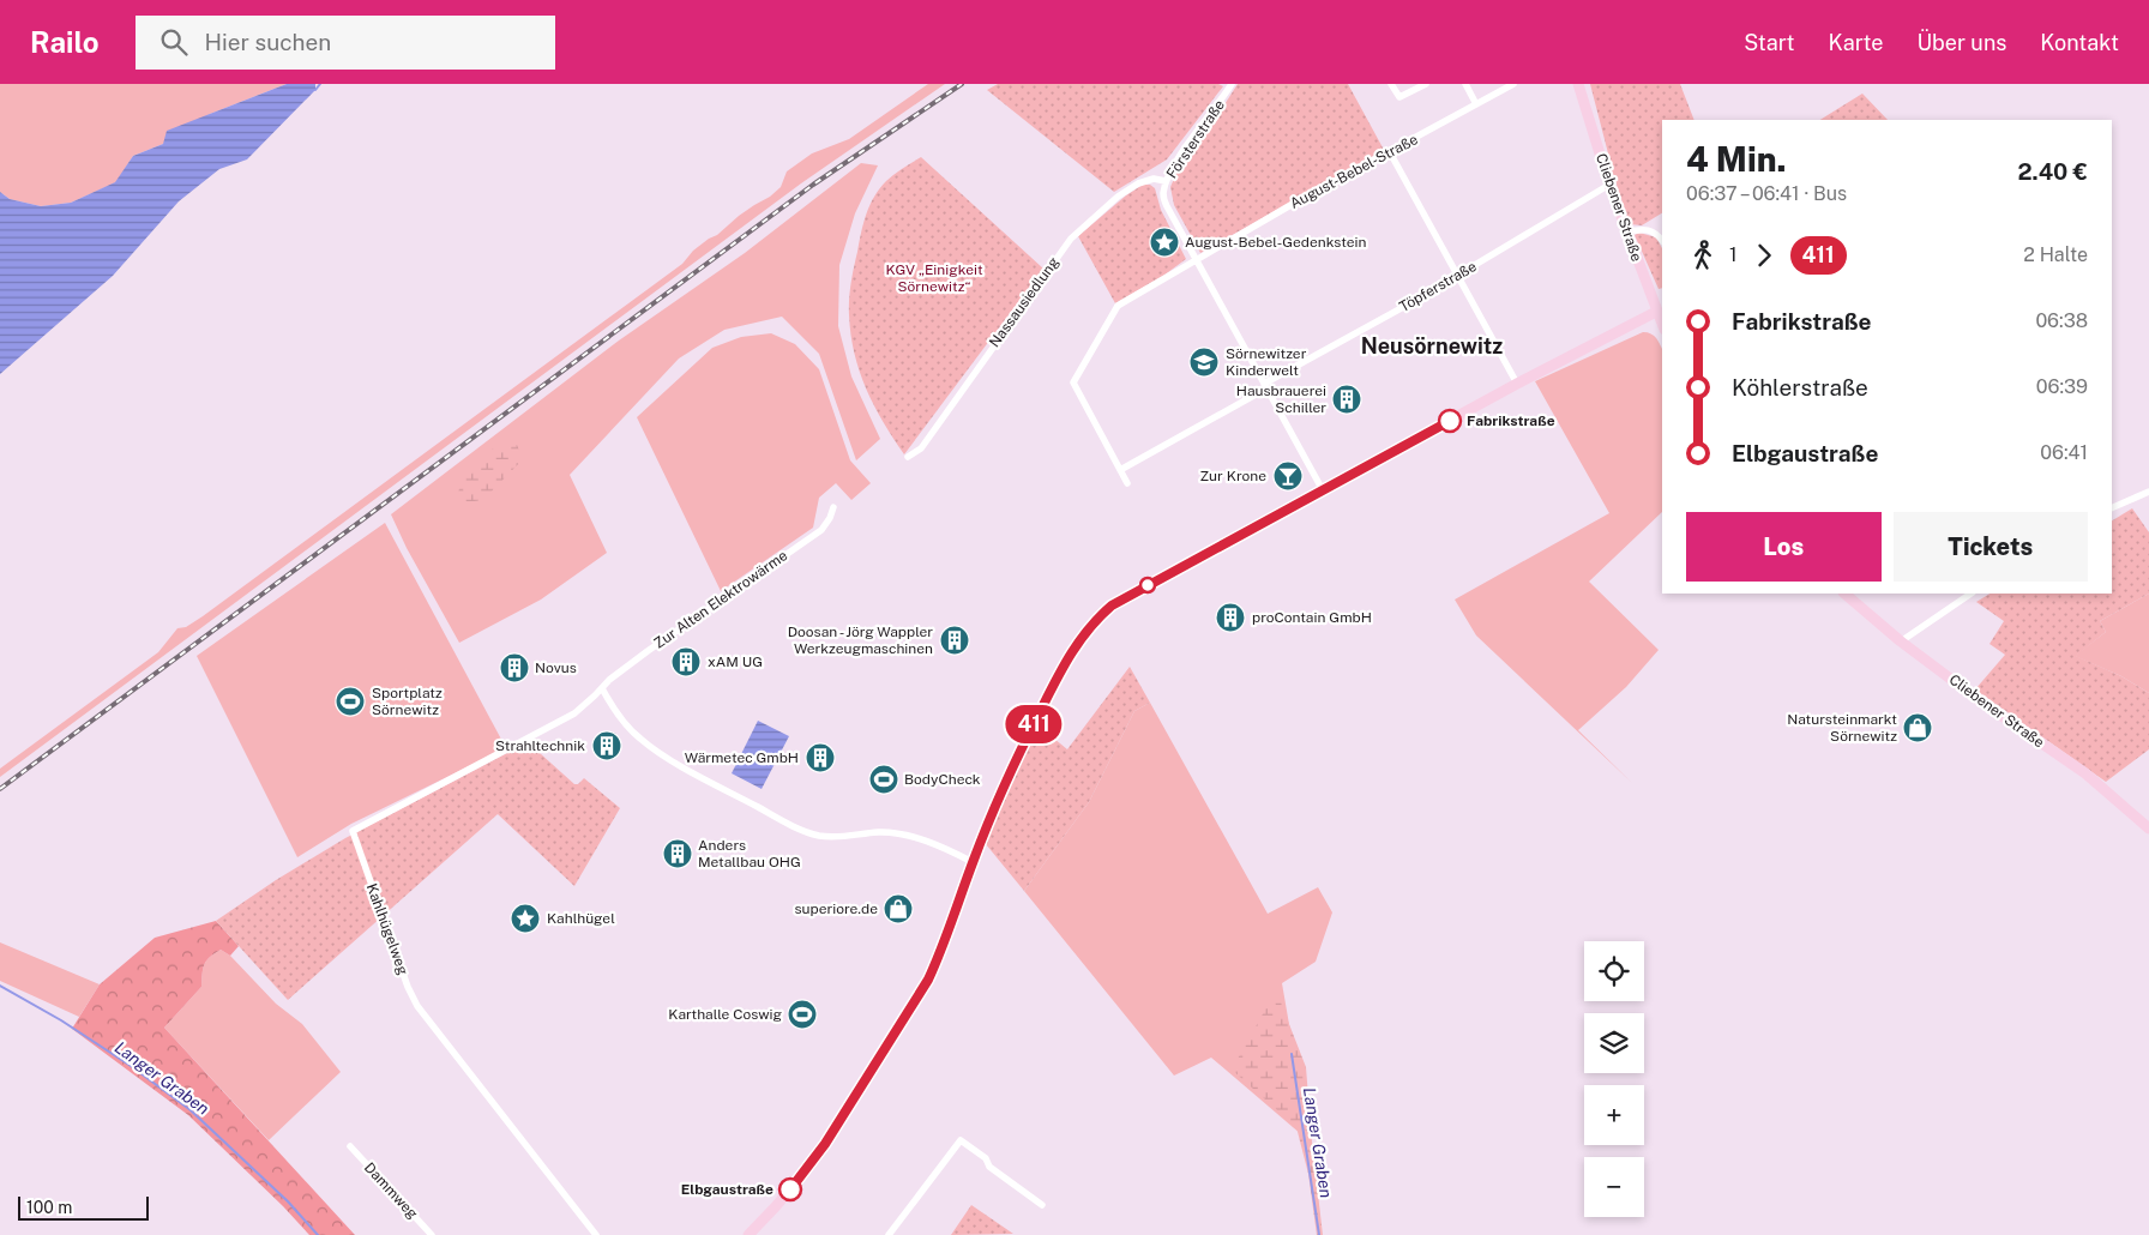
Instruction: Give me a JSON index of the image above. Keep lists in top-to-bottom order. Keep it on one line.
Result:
{"streets":{"street":["Försterstraße","August-Bebel-Straße","Cliebener Straße","Töpferstraße","Nassausiedlung","Zur Alten Elektrowärme","Kahlhügelweg","Dammweg"]},"crossings":[["Försterstraße","August-Bebel-Straße"],["Försterstraße","Töpferstraße"],["Försterstraße","Nassausiedlung"],["Cliebener Straße","Töpferstraße"],["Zur Alten Elektrowärme","Kahlhügelweg"]],"districts":["Neusörnewitz"],"water":["Langer Graben"],"parks":["KGV „Einigkeit Sörnewitz“"],"places":{"place":["August-Bebel-Gedenkstein","Kahlhügel"],"school or university":["Sörnewitzer Kinderwelt"],"building":["Hausbrauerei Schiller","proContain GmbH","Doosan - Jörg Wappler Werkzeugmaschinen","xAM UG","Novus","Strahltechnik","Wärmetec GmbH","Anders Metallbau OHG"],"other":["Fabrikstraße","Elbgaustraße"],"bar":["Zur Krone"],"sports":["Sportplatz Sörnewitz","BodyCheck","Karthalle Coswig"],"shop":["Natursteinmarkt Sörnewitz","superiore.de"]},"lines":["bus line 411"],"scale_bar":"100 m","page":{"header":"Railo","search":"Hier suchen","nav":["Start","Karte","Über uns","Kontakt"],"on_map":"411","heading":["4 Min.","06:37 – 06:41 · Bus","2.40 €"],"legs":["1","411","2 Halte"],"list":[{"name":"Fabrikstraße","value":"06:38"},{"name":"Köhlerstraße","value":"06:39"},{"name":"Elbgaustraße","value":"06:41"}],"buttons":["Los","Tickets"],"map_buttons":["+","−"],"scale":"100 m"}}
